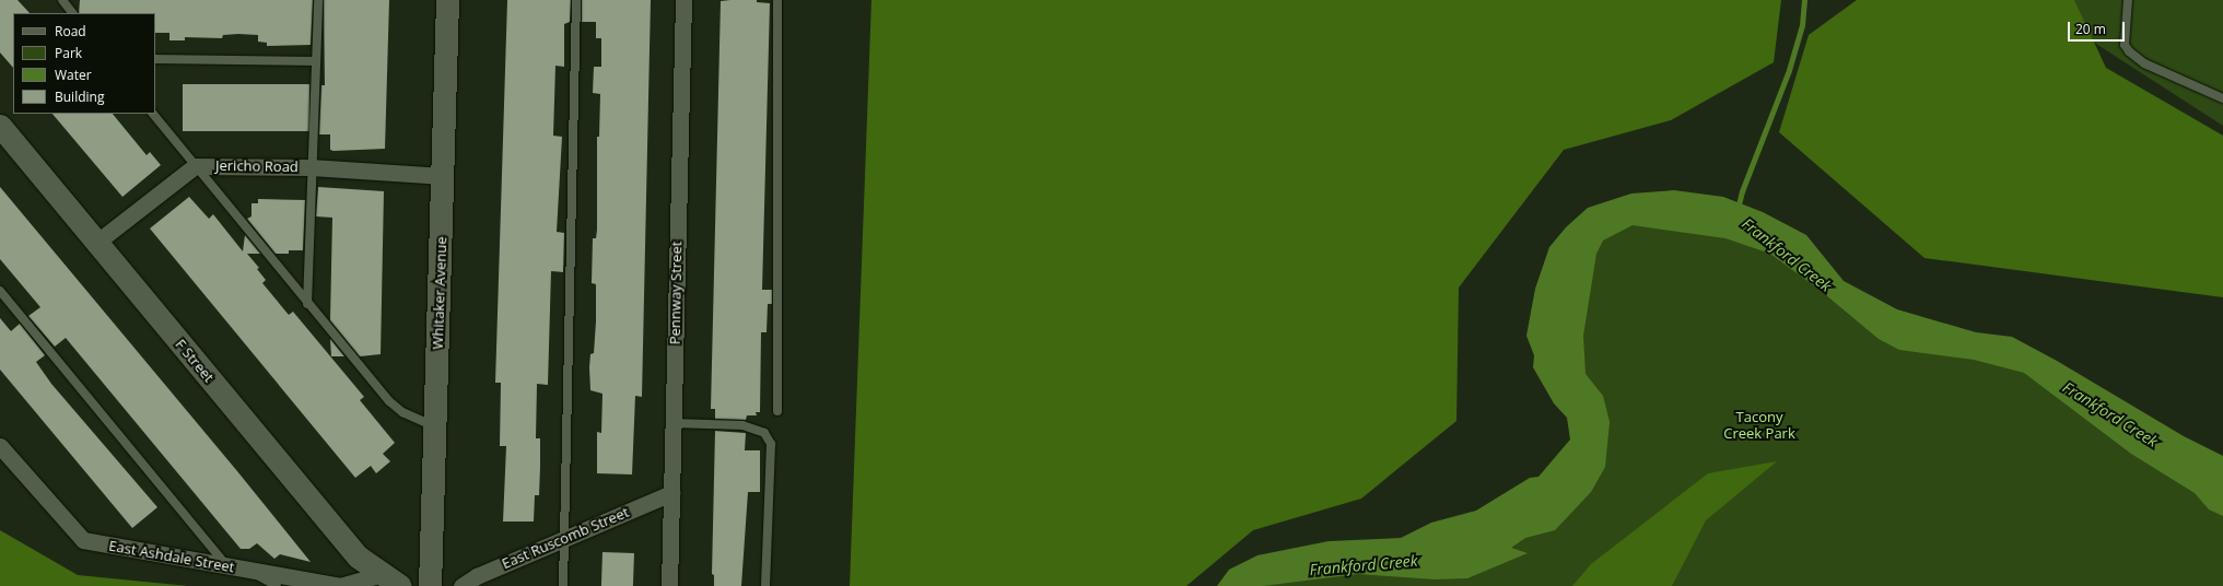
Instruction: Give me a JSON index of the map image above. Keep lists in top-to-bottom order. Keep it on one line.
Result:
{"streets":{"street":["Jericho Road","Whitaker Avenue","Pennway Street","F Street","East Ruscomb Street","East Ashdale Street"]},"crossings":[["Jericho Road","Whitaker Avenue"],["Jericho Road","F Street"],["Pennway Street","East Ruscomb Street"],["F Street","East Ashdale Street"]],"water":["Frankford Creek"],"parks":["Tacony Creek Park"],"legend":["Road","Park","Water","Building"],"scale_bar":"20 m"}
